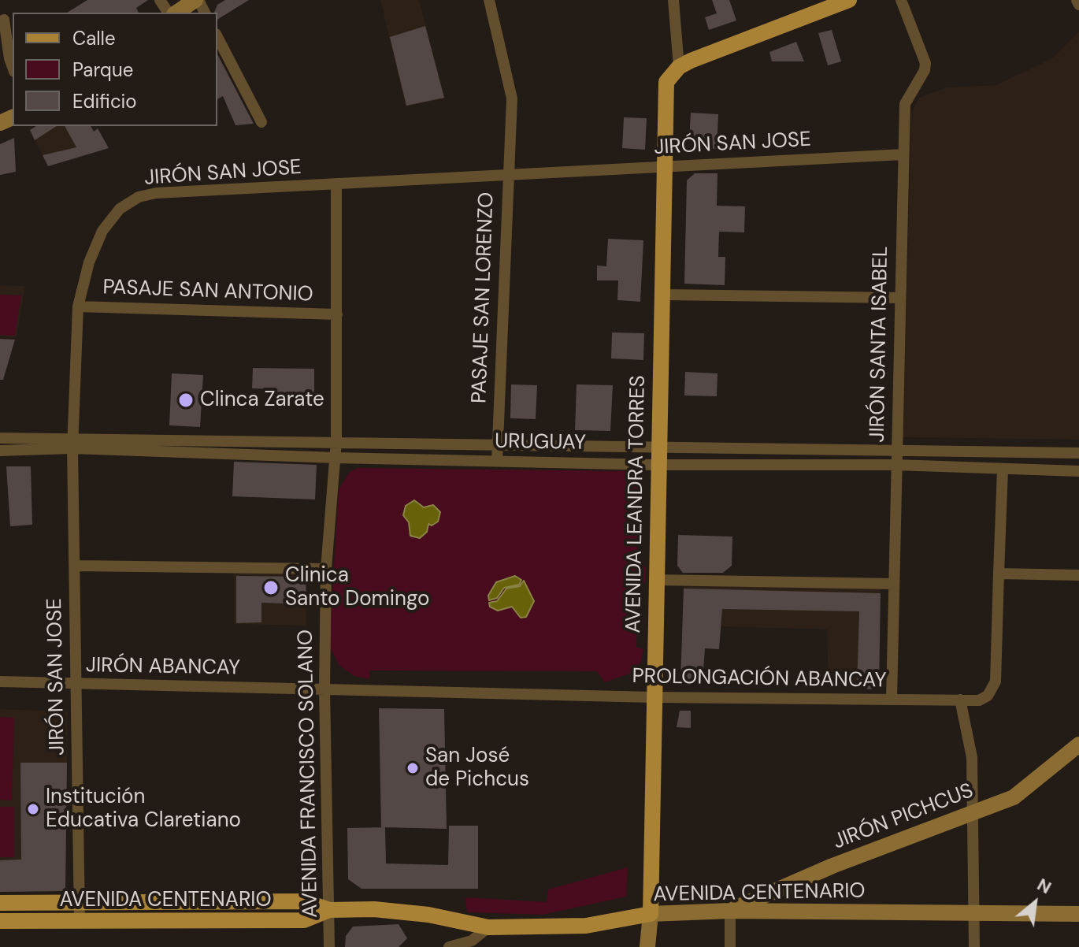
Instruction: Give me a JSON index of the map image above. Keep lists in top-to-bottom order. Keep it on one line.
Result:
{"streets":{"main road":["AVENIDA LEANDRA TORRES","AVENIDA CENTENARIO"],"street":["JIRÓN SAN JOSE","PASAJE SAN ANTONIO","PASAJE SAN LORENZO","JIRÓN SANTA ISABEL","URUGUAY","JIRÓN ABANCAY","PROLONGACIÓN ABANCAY","AVENIDA FRANCISCO SOLANO","JIRÓN PICHCUS"]},"crossings":[["JIRÓN SAN JOSE","PASAJE SAN ANTONIO"],["JIRÓN SAN JOSE","PASAJE SAN LORENZO"],["JIRÓN SAN JOSE","JIRÓN SANTA ISABEL"],["JIRÓN SAN JOSE","URUGUAY"],["JIRÓN SAN JOSE","AVENIDA LEANDRA TORRES"],["JIRÓN SAN JOSE","JIRÓN ABANCAY"],["JIRÓN SAN JOSE","AVENIDA FRANCISCO SOLANO"],["JIRÓN SAN JOSE","AVENIDA CENTENARIO"],["PASAJE SAN ANTONIO","AVENIDA FRANCISCO SOLANO"],["PASAJE SAN LORENZO","URUGUAY"],["JIRÓN SANTA ISABEL","URUGUAY"],["JIRÓN SANTA ISABEL","PROLONGACIÓN ABANCAY"],["URUGUAY","AVENIDA LEANDRA TORRES"],["URUGUAY","AVENIDA FRANCISCO SOLANO"],["AVENIDA LEANDRA TORRES","PROLONGACIÓN ABANCAY"],["AVENIDA LEANDRA TORRES","AVENIDA CENTENARIO"],["JIRÓN ABANCAY","PROLONGACIÓN ABANCAY"],["JIRÓN ABANCAY","AVENIDA FRANCISCO SOLANO"],["PROLONGACIÓN ABANCAY","AVENIDA FRANCISCO SOLANO"],["AVENIDA FRANCISCO SOLANO","AVENIDA CENTENARIO"],["JIRÓN PICHCUS","AVENIDA CENTENARIO"]],"places":["Clinca Zarate","Clinica Santo Domingo","San José de Pichcus","Institución Educativa Claretiano"],"legend":["Calle","Parque","Edificio"],"north":"top right"}
